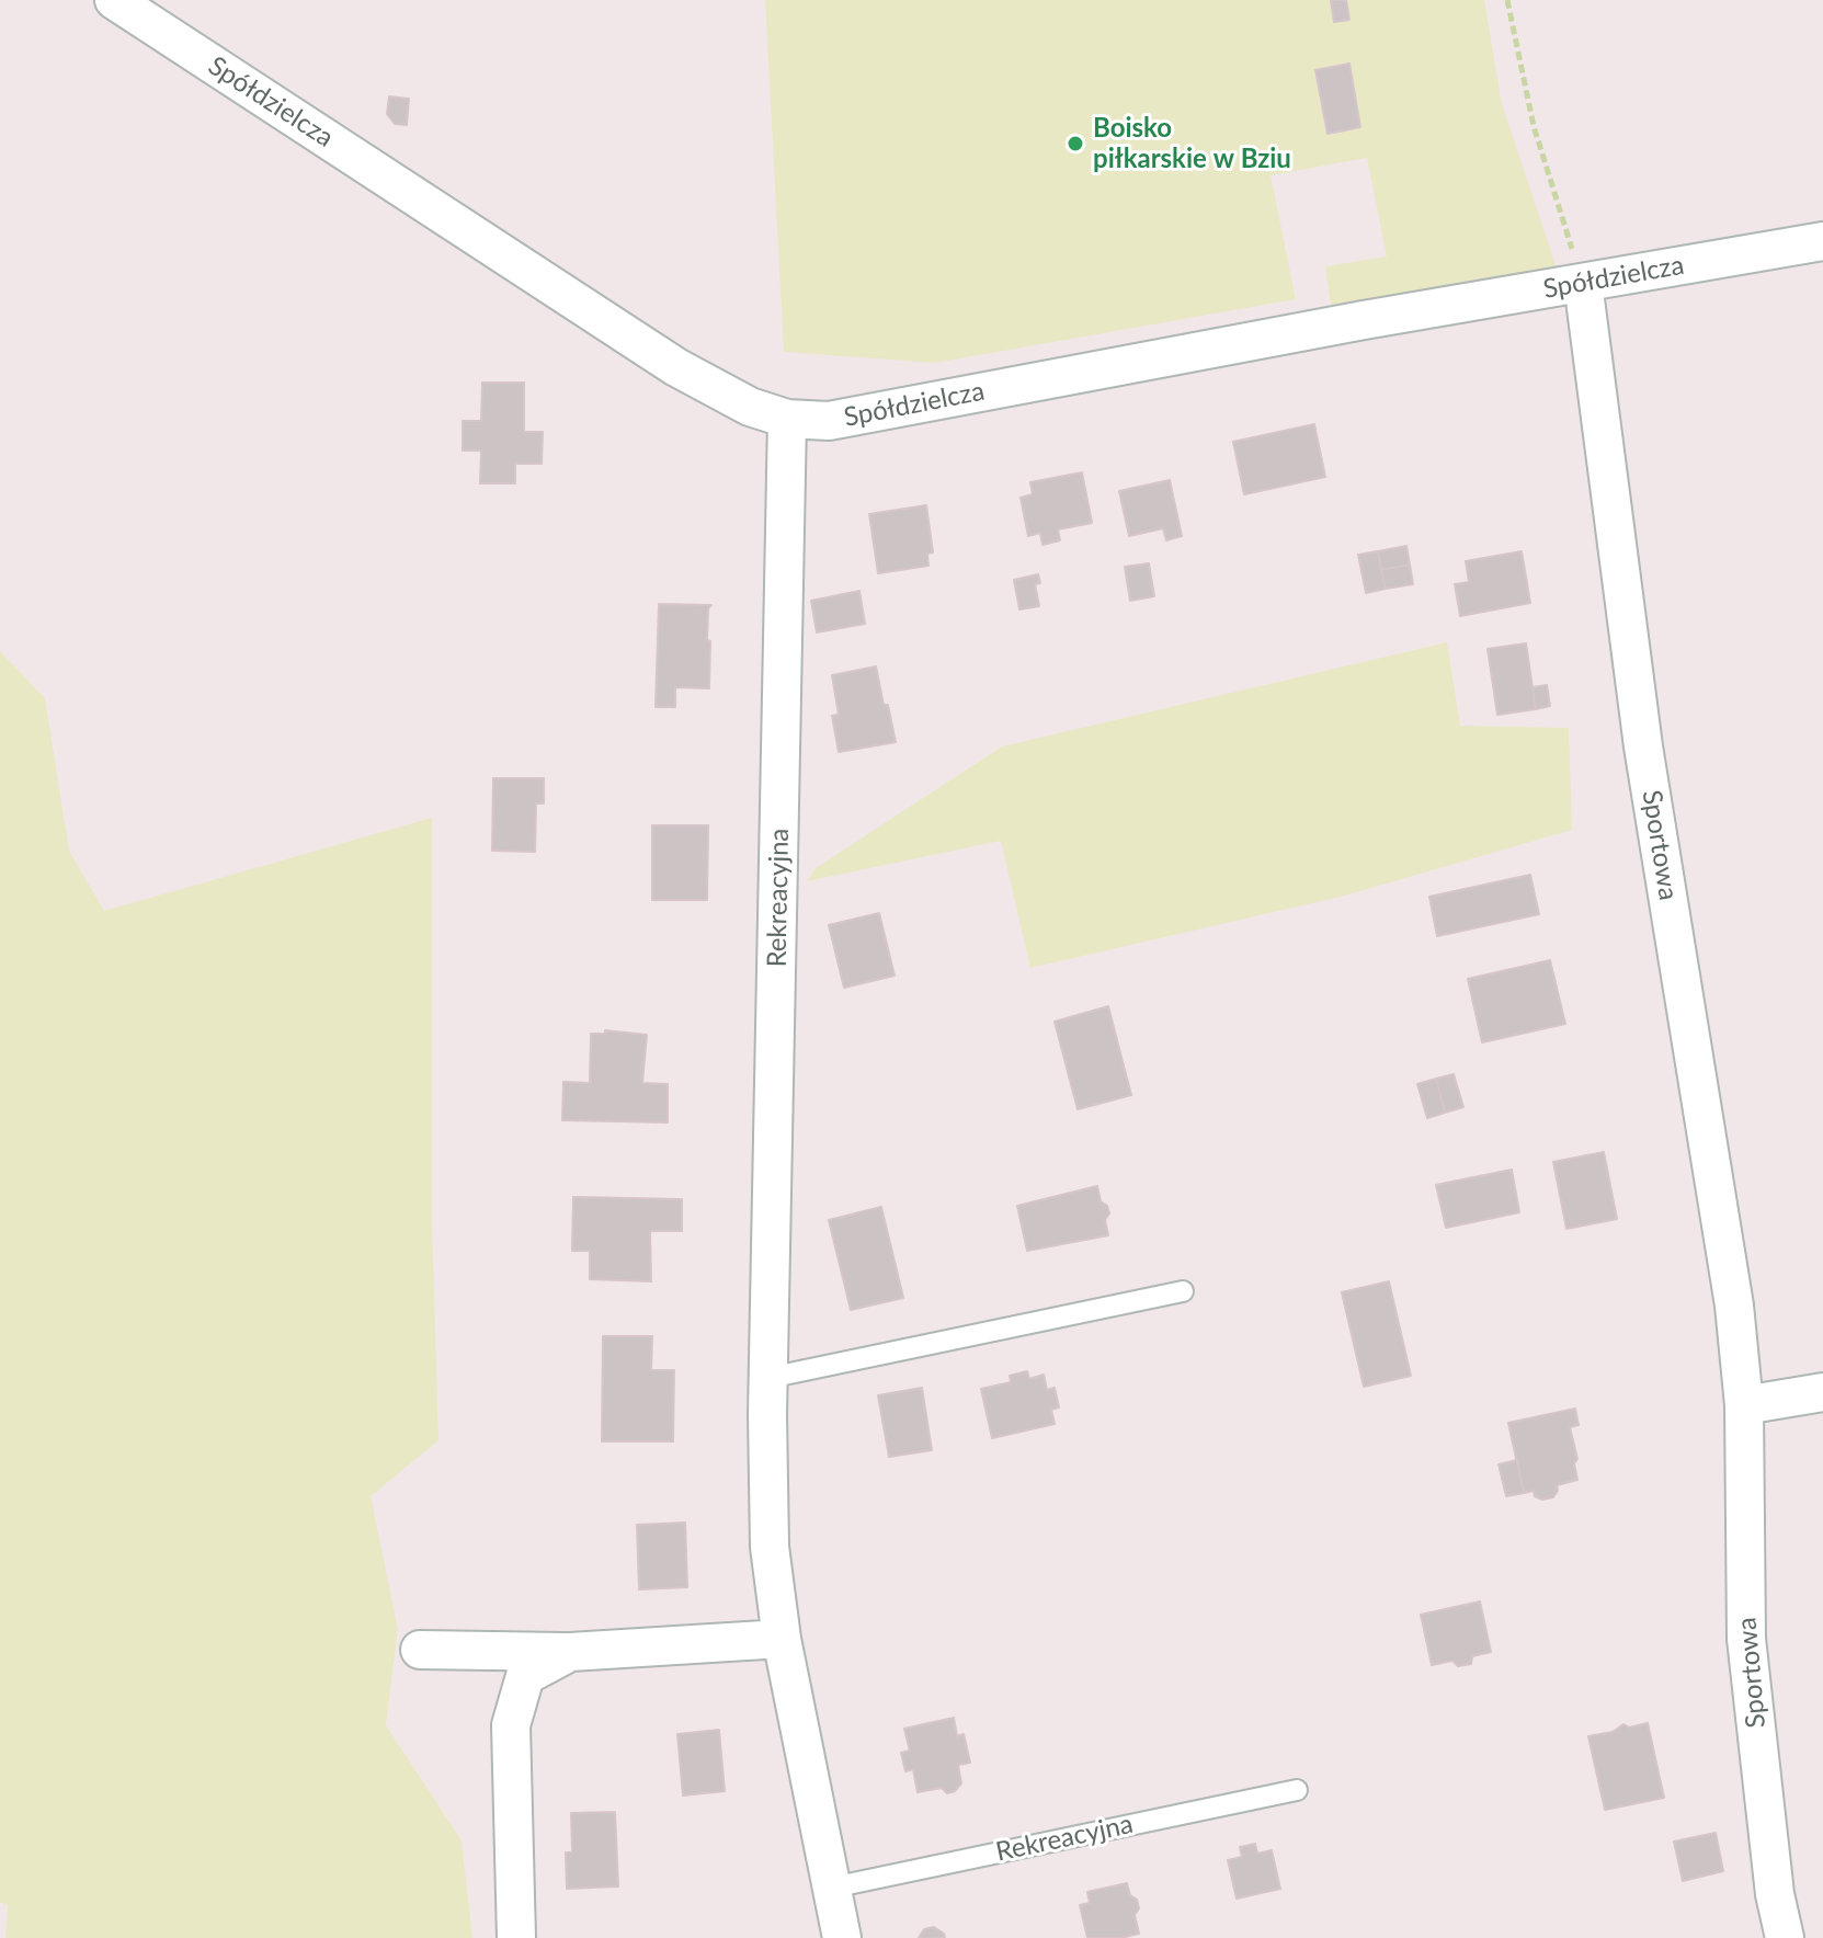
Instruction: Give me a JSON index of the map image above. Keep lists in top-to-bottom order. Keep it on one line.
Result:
{"streets":{"street":["Spółdzielcza","Sportowa","Rekreacyjna"]},"crossings":[["Spółdzielcza","Sportowa"],["Spółdzielcza","Rekreacyjna"]],"places":["Boisko piłkarskie w Bziu"]}
